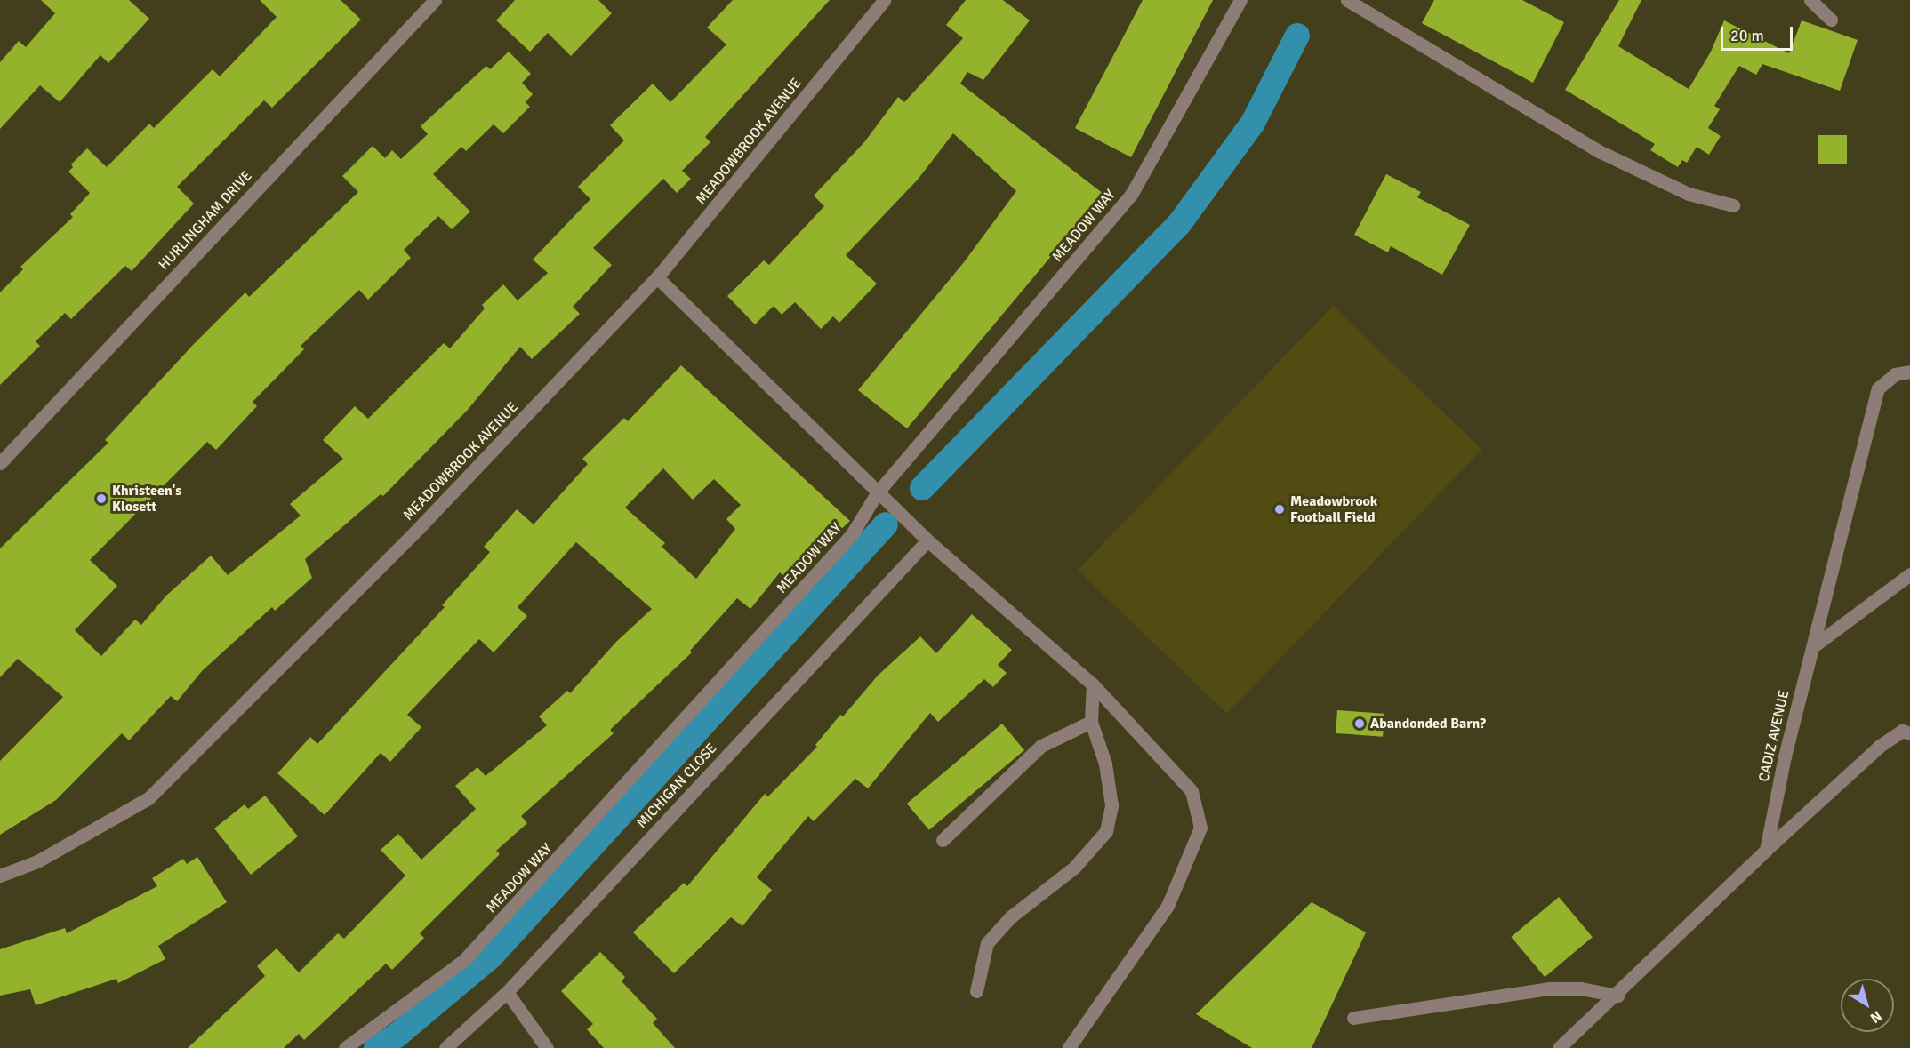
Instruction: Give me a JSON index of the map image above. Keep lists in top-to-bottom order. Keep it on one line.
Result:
{"streets":{"street":["MEADOWBROOK AVENUE","HURLINGHAM DRIVE","MEADOW WAY","CADIZ AVENUE","MICHIGAN CLOSE"]},"places":["Khristeen's Klosett","Meadowbrook Football Field","Abandonded Barn?"],"scale_bar":"20 m","north":"bottom right"}
